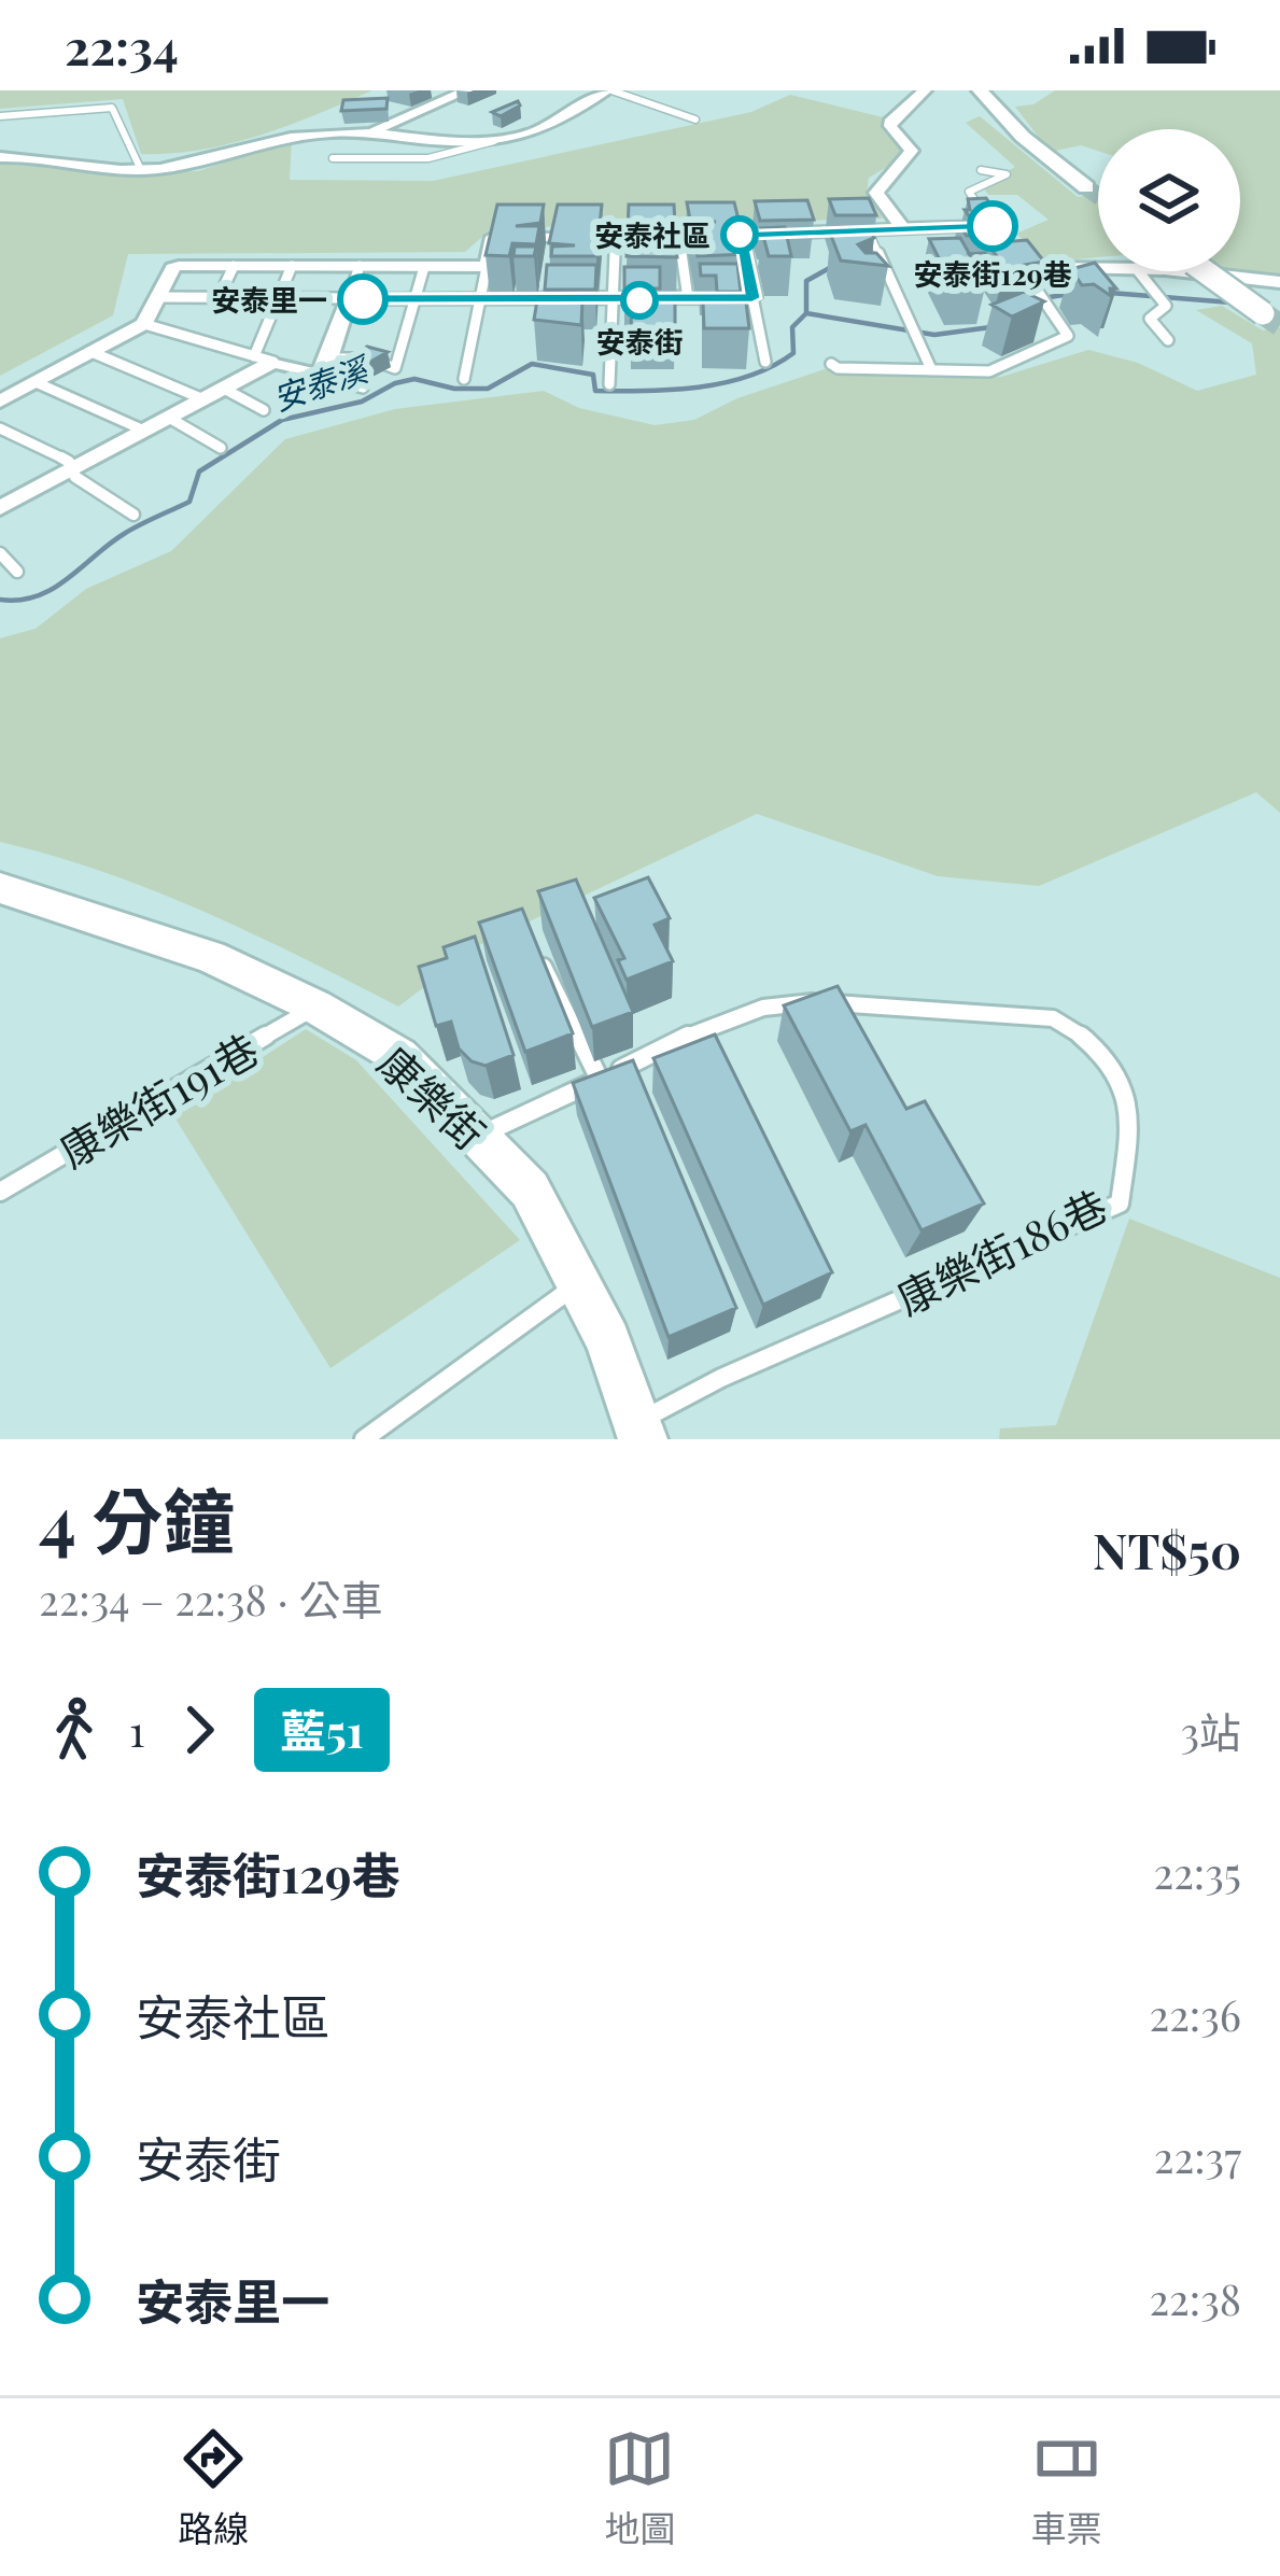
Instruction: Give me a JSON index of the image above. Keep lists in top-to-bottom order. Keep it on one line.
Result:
{"streets":{"street":["康樂街"],"lane":["康樂街191巷","康樂街186巷"]},"crossings":[["康樂街","康樂街191巷"],["康樂街","康樂街186巷"]],"water":["安泰溪"],"places":["安泰街129巷","安泰社區","安泰里一","安泰街"],"lines":["bus line 藍51"],"page":{"status":"22:34","heading":["4 分鐘","22:34 – 22:38 · 公車","NT$50"],"legs":["1","藍51","3站"],"list":[{"name":"安泰街129巷","value":"22:35"},{"name":"安泰社區","value":"22:36"},{"name":"安泰街","value":"22:37"},{"name":"安泰里一","value":"22:38"}],"tabs":["路線","地圖","車票"]}}
